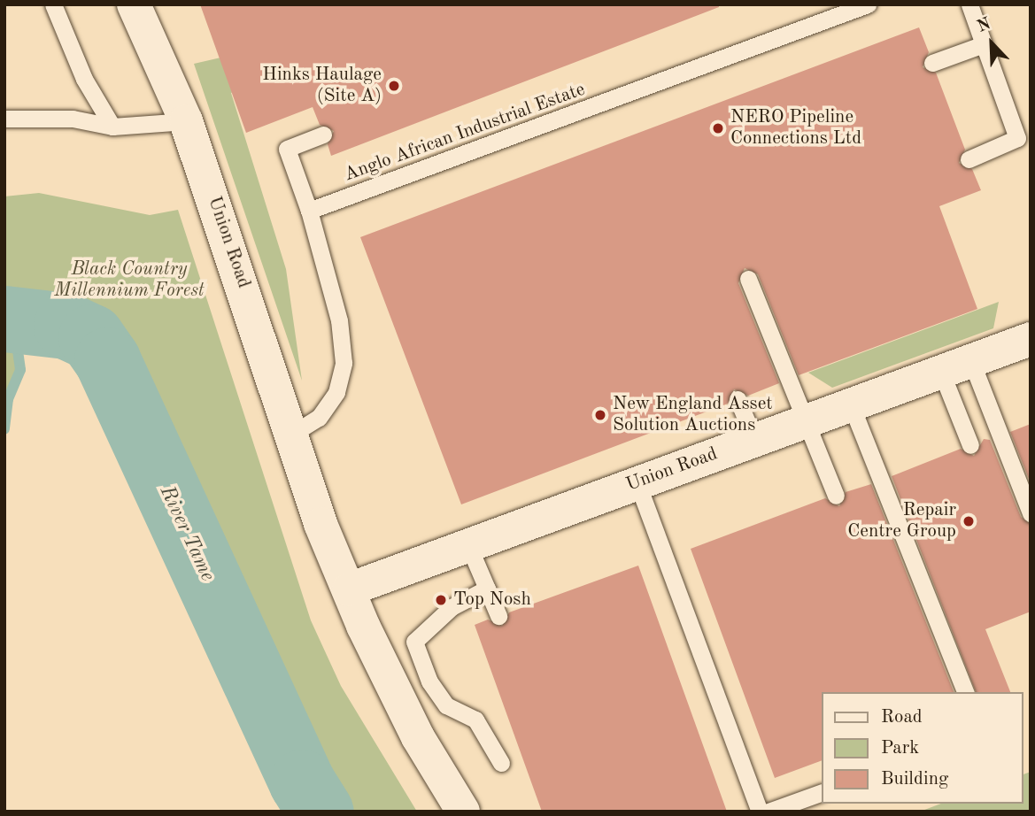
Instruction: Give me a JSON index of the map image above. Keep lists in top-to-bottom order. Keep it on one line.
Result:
{"streets":{"street":["Union Road"],"lane":["Anglo African Industrial Estate"]},"water":["River Tame"],"parks":["Black Country Millennium Forest"],"places":["Hinks Haulage (Site A)","NERO Pipeline Connections Ltd","New England Asset Solution Auctions","Repair Centre Group","Top Nosh"],"legend":["Road","Park","Building"],"north":"top left"}
